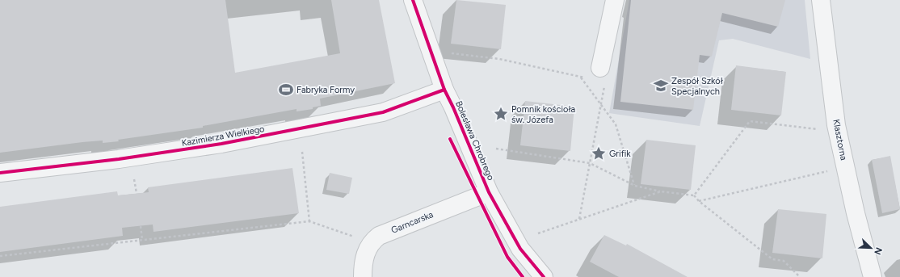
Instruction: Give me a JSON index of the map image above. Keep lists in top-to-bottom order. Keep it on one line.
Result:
{"streets":{"street":["Kazimierza Wielkiego","Klasztorna","Bolesława Chrobrego","Garncarska"]},"crossings":[["Kazimierza Wielkiego","Bolesława Chrobrego"],["Bolesława Chrobrego","Garncarska"]],"places":{"school or university":["Zespół Szkół Specjalnych"],"sports":["Fabryka Formy"],"place":["Pomnik kościoła św. Józefa","Grifik"]},"north":"bottom right"}
